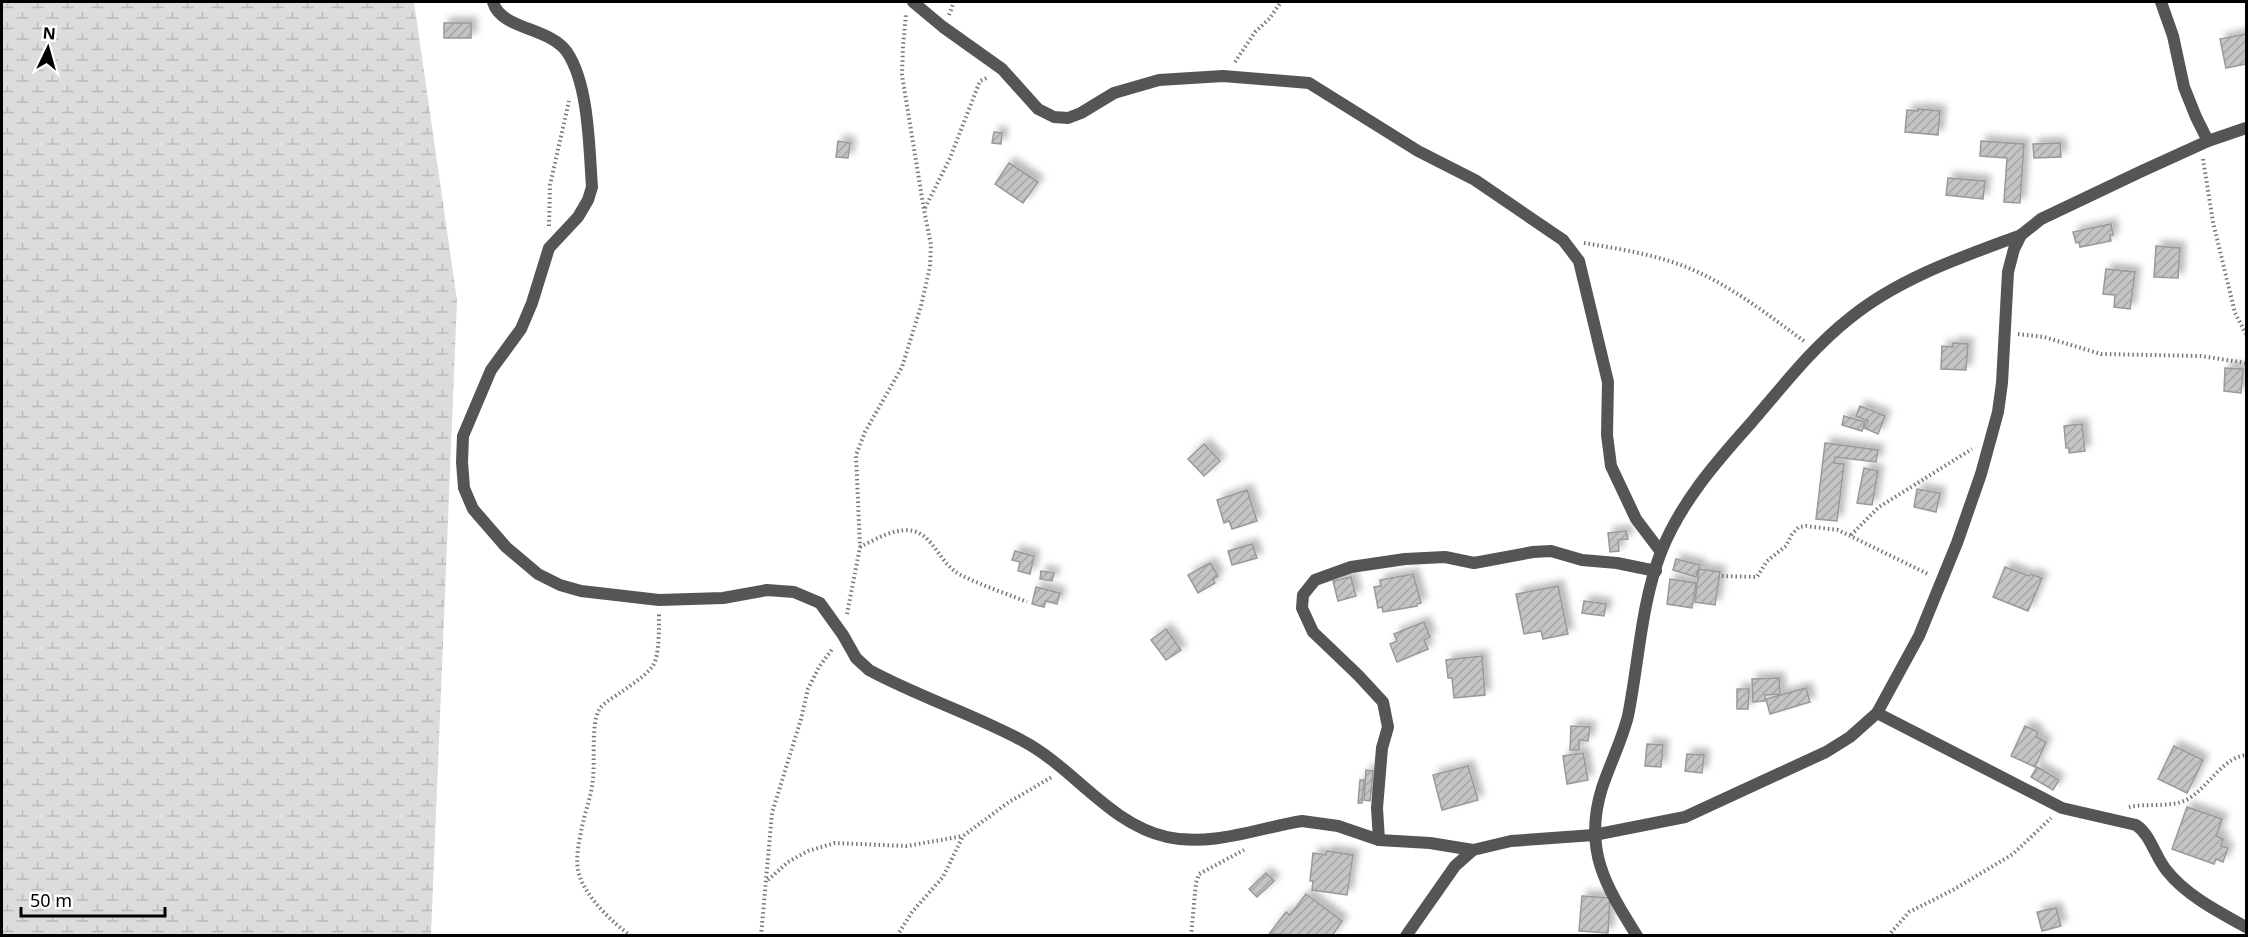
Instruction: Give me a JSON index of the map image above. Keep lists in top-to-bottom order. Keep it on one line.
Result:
{"scale_bar":"50 m","north":"top"}
